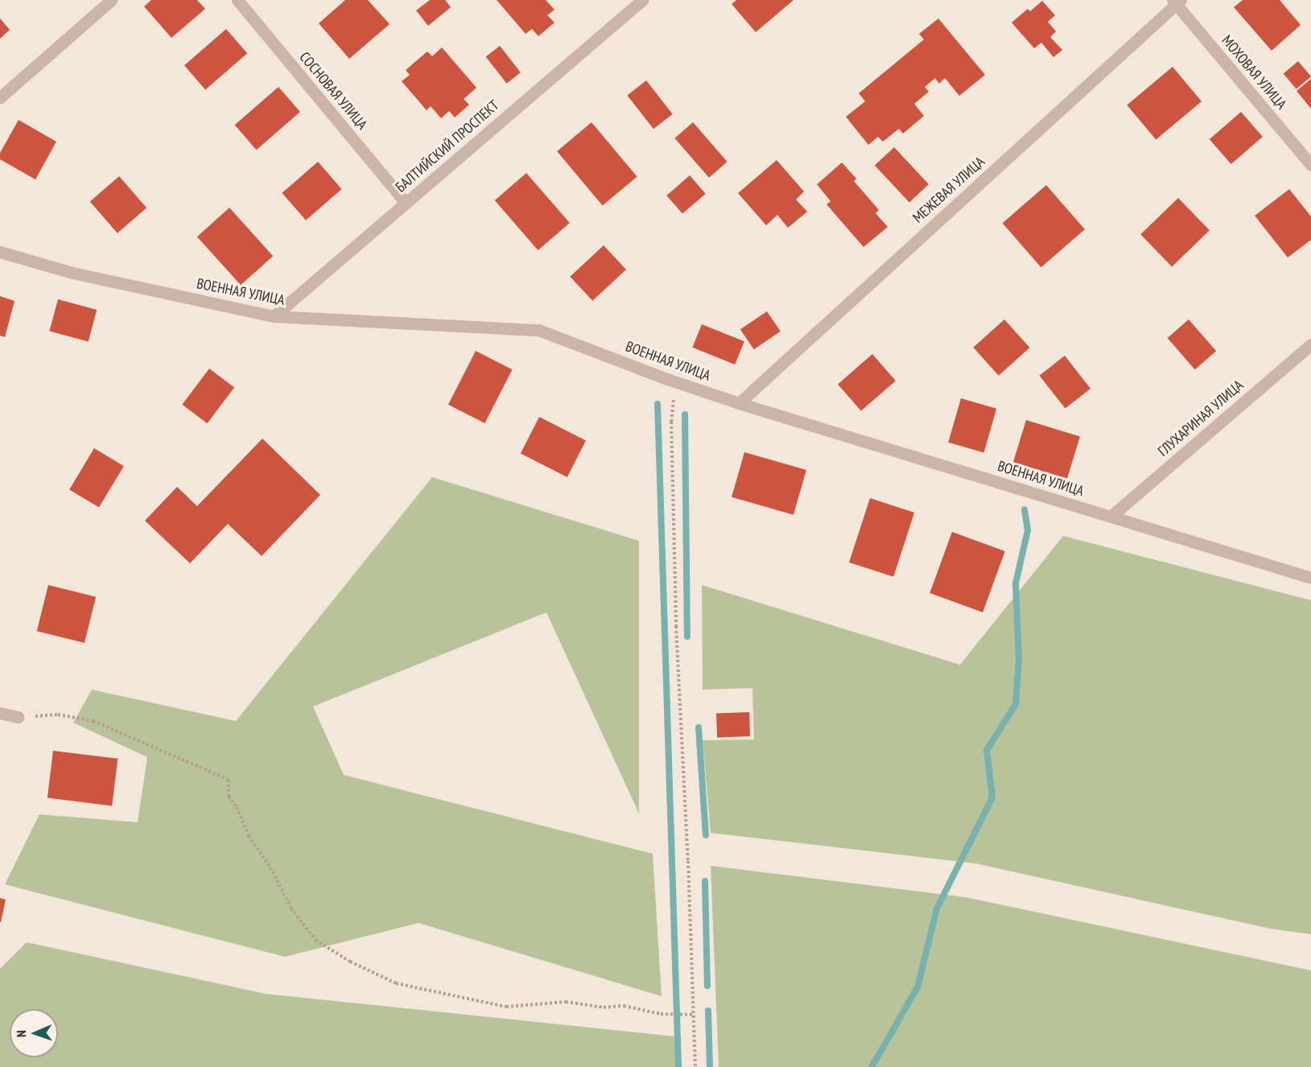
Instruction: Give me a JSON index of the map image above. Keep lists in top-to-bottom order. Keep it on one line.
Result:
{"streets":{"street":["МОХОВАЯ УЛИЦА","СОСНОВАЯ УЛИЦА","БАЛТИЙСКИЙ ПРОСПЕКТ","МЕЖЕВАЯ УЛИЦА","ВОЕННАЯ УЛИЦА","ГЛУХАРИНАЯ УЛИЦА"]},"crossings":[["МОХОВАЯ УЛИЦА","МЕЖЕВАЯ УЛИЦА"],["СОСНОВАЯ УЛИЦА","БАЛТИЙСКИЙ ПРОСПЕКТ"],["БАЛТИЙСКИЙ ПРОСПЕКТ","ВОЕННАЯ УЛИЦА"],["МЕЖЕВАЯ УЛИЦА","ВОЕННАЯ УЛИЦА"],["ВОЕННАЯ УЛИЦА","ГЛУХАРИНАЯ УЛИЦА"]],"north":"left"}
